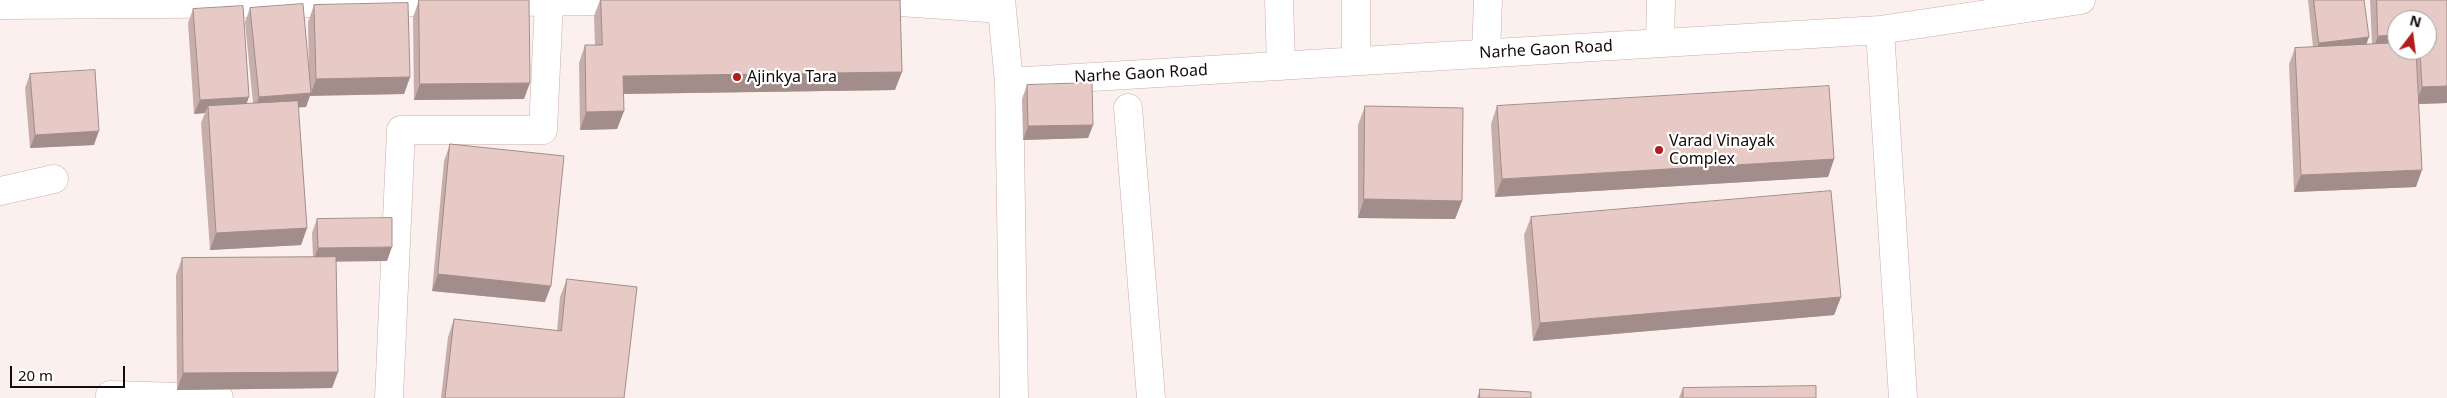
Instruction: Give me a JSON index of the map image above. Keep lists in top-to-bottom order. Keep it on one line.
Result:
{"streets":{"street":["Narhe Gaon Road"]},"places":["Ajinkya Tara","Varad Vinayak Complex"],"scale_bar":"20 m","north":"top"}
